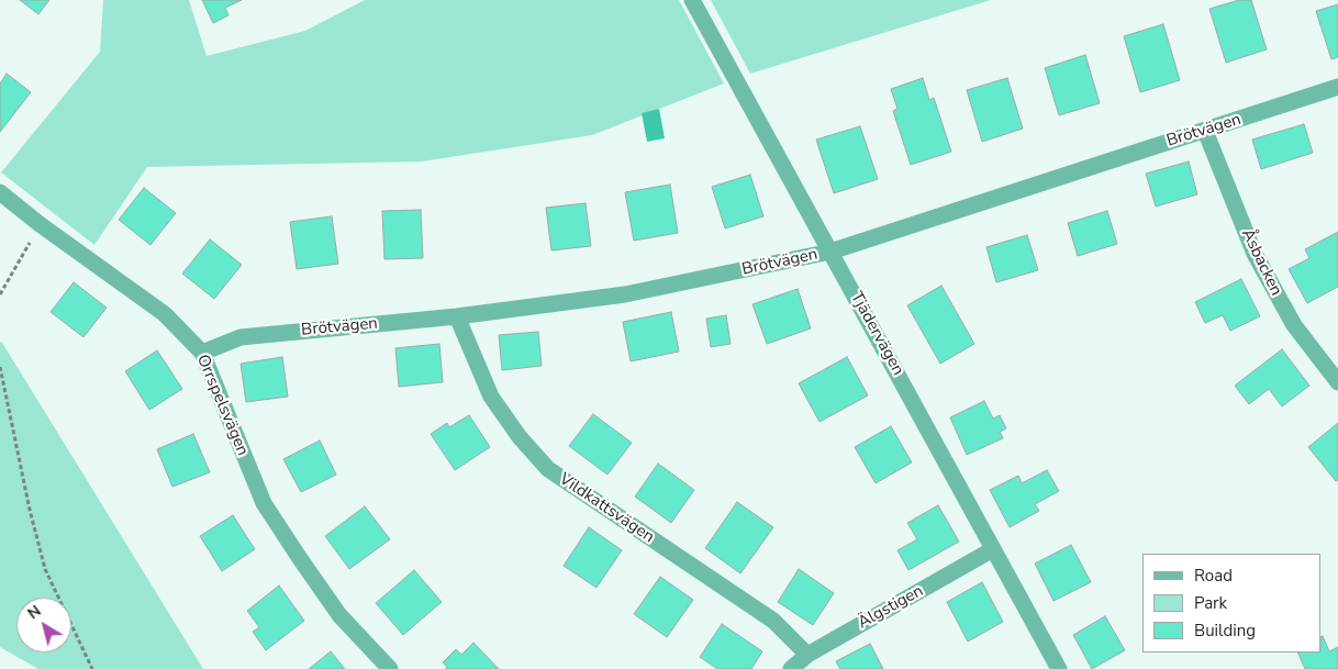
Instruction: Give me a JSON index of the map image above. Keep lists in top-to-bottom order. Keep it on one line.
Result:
{"streets":{"street":["Brötvägen","Åsbacken","Tjädervägen","Orrspelsvägen","Vildkattsvägen","Älgstigen"]},"crossings":[["Brötvägen","Åsbacken"],["Brötvägen","Tjädervägen"],["Brötvägen","Orrspelsvägen"],["Brötvägen","Vildkattsvägen"],["Tjädervägen","Älgstigen"],["Vildkattsvägen","Älgstigen"]],"legend":["Road","Park","Building"],"north":"top left"}
